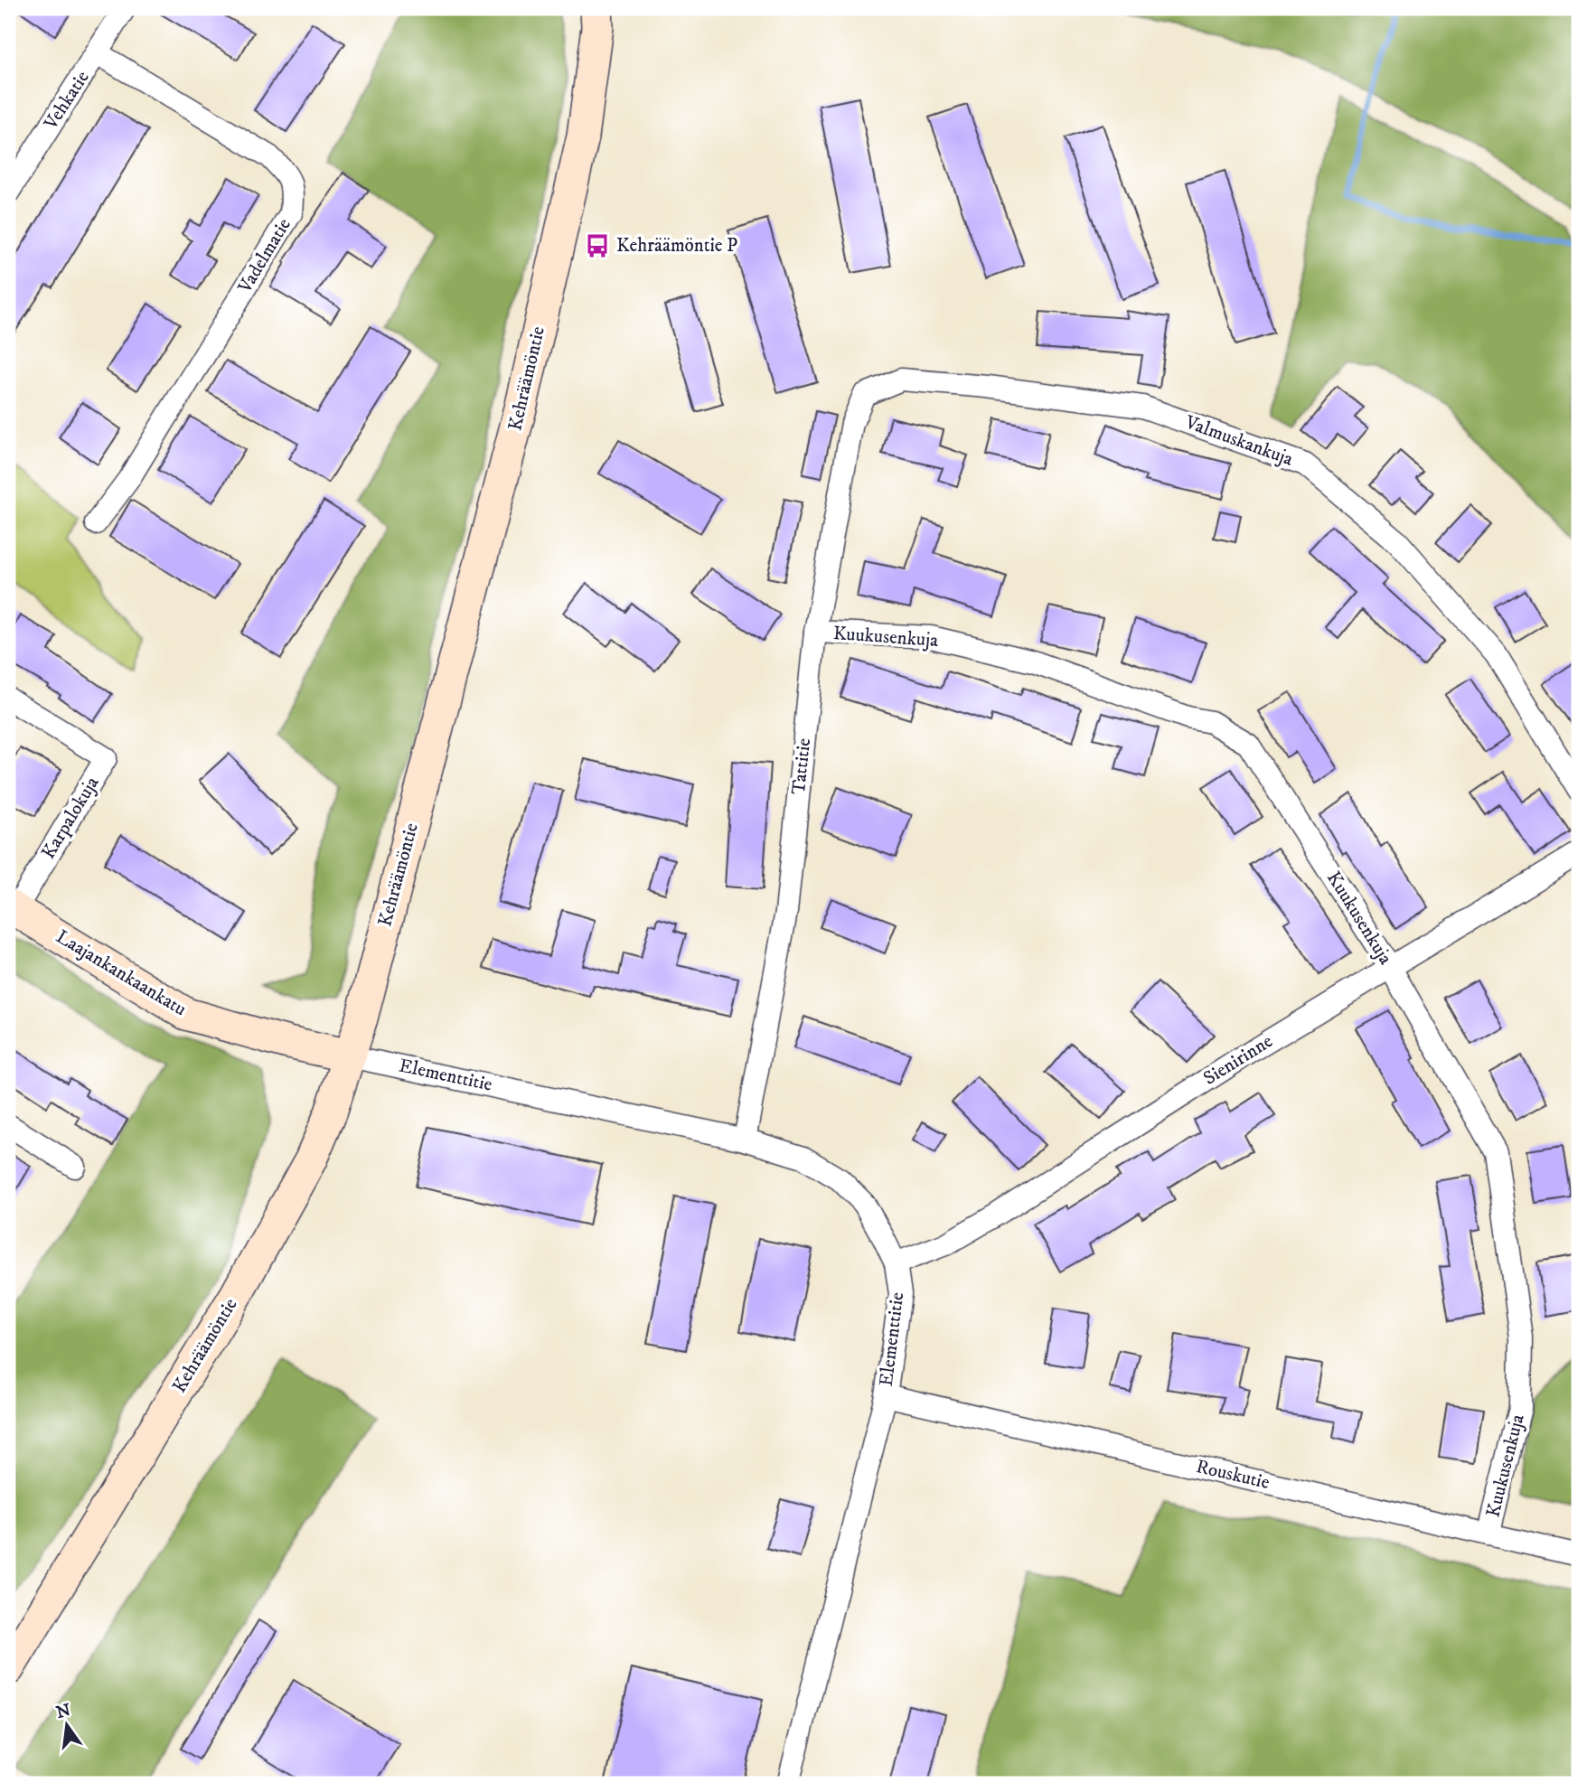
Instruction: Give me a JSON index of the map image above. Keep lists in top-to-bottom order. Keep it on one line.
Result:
{"streets":{"street":["Vehkatie","Vadelmatie","Kehräämöntie","Valmuskankuja","Kuukusenkuja","Tattitie","Karpalokuja","Laajankankaankatu","Sienirinne","Elementtitie","Rouskutie"]},"crossings":[["Vehkatie","Vadelmatie"],["Kehräämöntie","Laajankankaankatu"],["Kehräämöntie","Elementtitie"],["Valmuskankuja","Tattitie"],["Kuukusenkuja","Tattitie"],["Kuukusenkuja","Sienirinne"],["Kuukusenkuja","Rouskutie"],["Tattitie","Elementtitie"],["Karpalokuja","Laajankankaankatu"],["Laajankankaankatu","Elementtitie"],["Sienirinne","Elementtitie"],["Elementtitie","Rouskutie"]],"places":{"bus stop":["Kehräämöntie P"]},"north":"top"}
